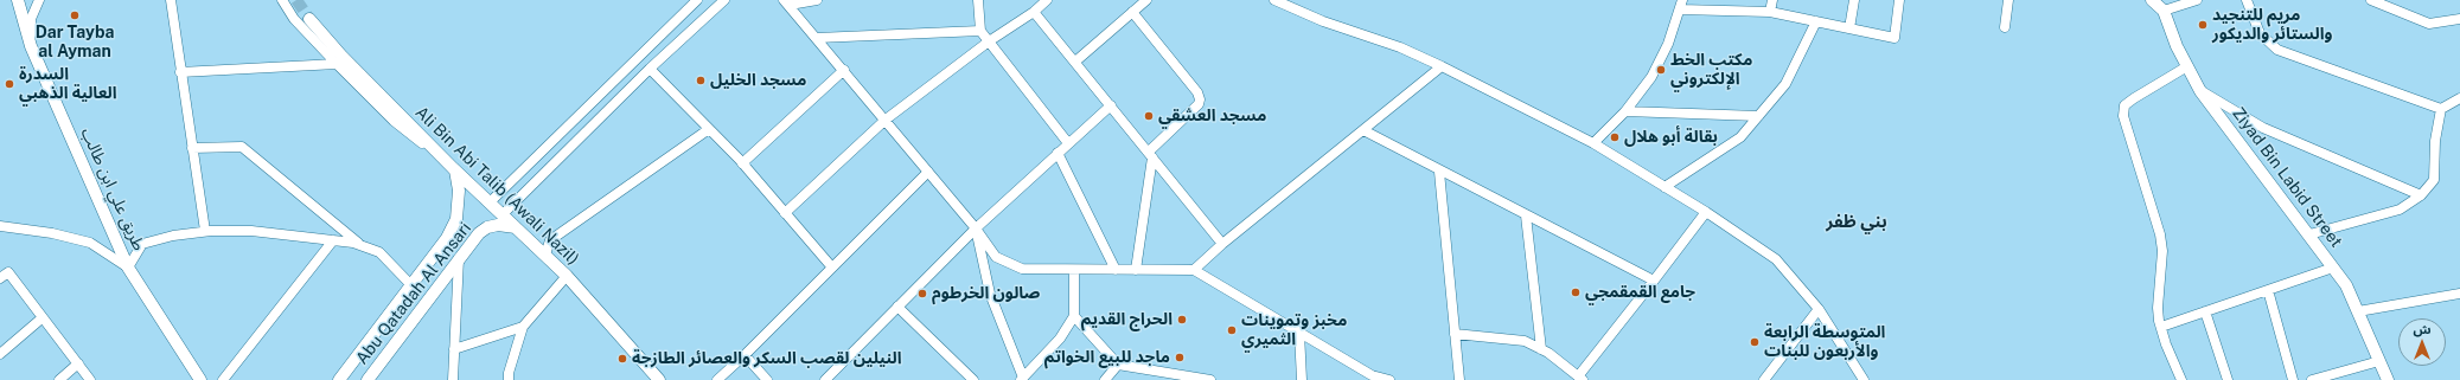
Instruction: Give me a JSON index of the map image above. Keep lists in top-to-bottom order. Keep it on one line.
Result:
{"streets":{"main road":["Ziyad Bin Labid Street","Ali Bin Abi Talib (Awali Nazil)","طريق علي ابن طالب","Abu Qatadah Al Ansari"]},"crossings":[["Ali Bin Abi Talib (Awali Nazil)","Abu Qatadah Al Ansari"]],"districts":["بني ظفر"],"places":["Dar Tayba al Ayman","مريم للتنجيد والستائر والديكور","مكتب الخط الإلكتروني","مسجد الخليل","السدرة العالية الذهبي","مسجد العشقي","بقالة أبو هلال","جامع القمقمجي","صالون الخرطوم","الحراج القديم","مخبز وتموينات الثميري","المتوسطة الرابعة والأربعون للبنات","ماجد للبيع الخواتم","النيلين لقصب السكر والعصائر الطازجة"],"north":"top"}
